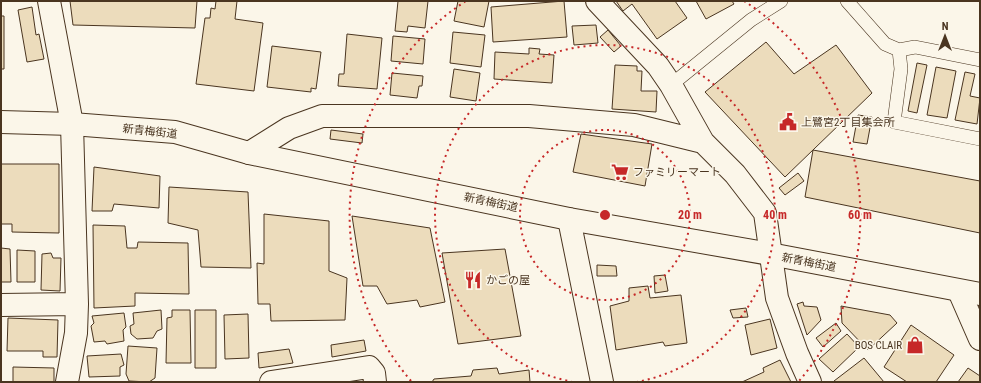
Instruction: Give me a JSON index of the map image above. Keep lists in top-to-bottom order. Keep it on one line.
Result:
{"streets":{"street":["新青梅街道"]},"places":{"public building":["上鷺宮2丁目集会所"],"supermarket":["ファミリーマート"],"restaurant":["かごの屋"],"shop":["BOS CLAIR"]},"north":"top","rings":["20 m","40 m","60 m"]}
